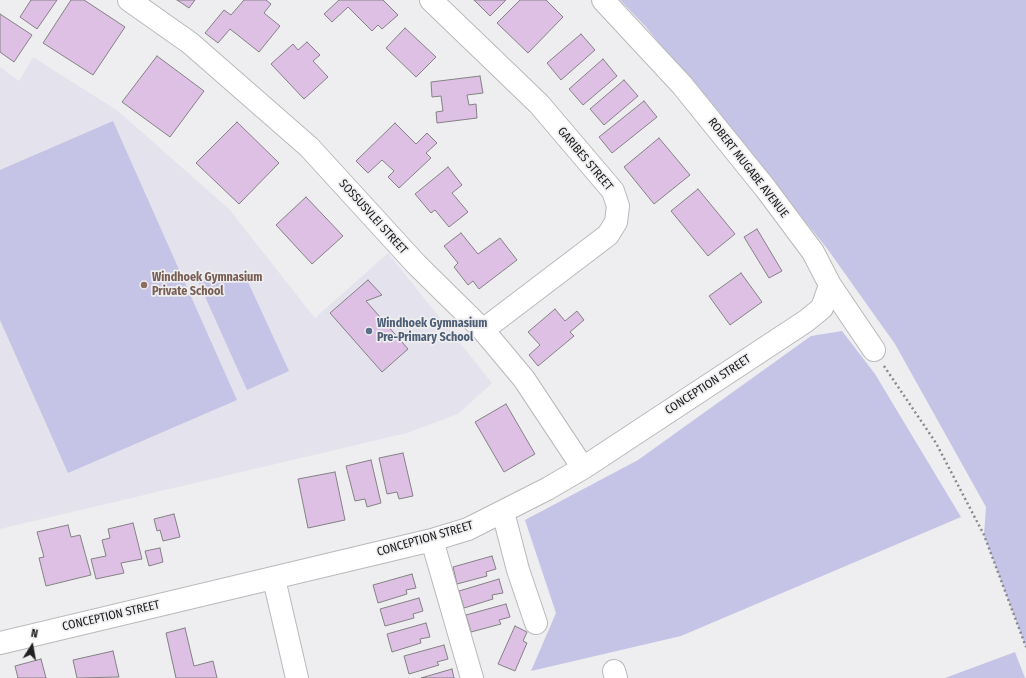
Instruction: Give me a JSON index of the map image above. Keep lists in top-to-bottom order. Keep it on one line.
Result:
{"streets":{"street":["GARIBES STREET","ROBERT MUGABE AVENUE","SOSSUSVLEI STREET","CONCEPTION STREET"]},"crossings":[["GARIBES STREET","SOSSUSVLEI STREET"],["ROBERT MUGABE AVENUE","CONCEPTION STREET"],["SOSSUSVLEI STREET","CONCEPTION STREET"]],"places":["Windhoek Gymnasium Private School","Windhoek Gymnasium Pre-Primary School"],"north":"top"}
